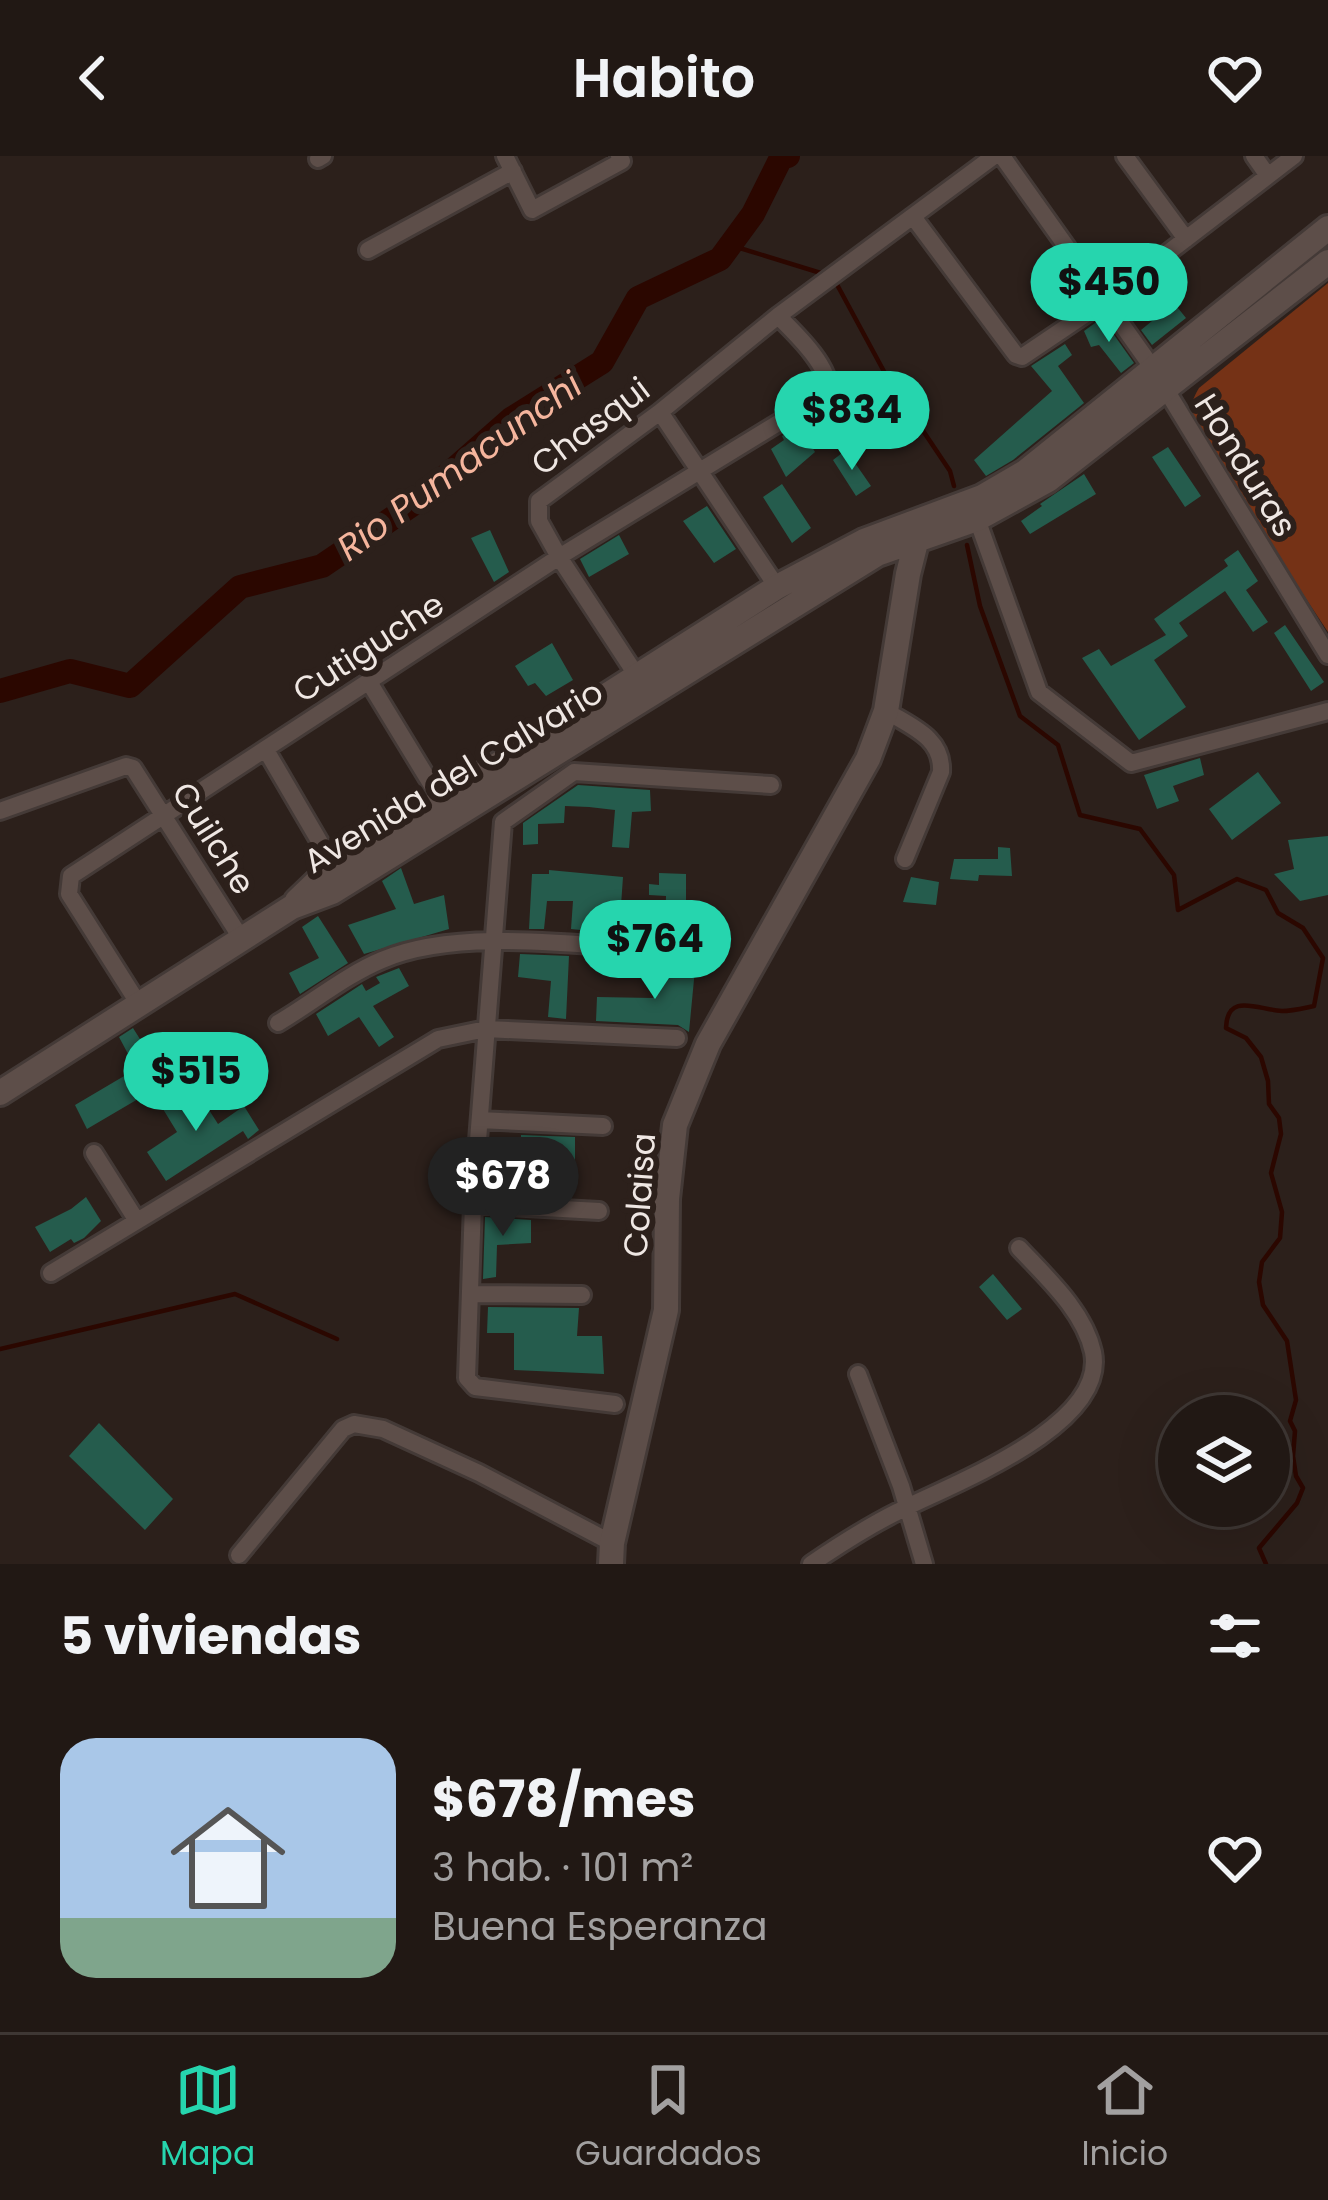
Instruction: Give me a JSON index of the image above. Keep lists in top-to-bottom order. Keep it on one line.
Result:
{"streets":{"street":["Chasqui","Honduras","Cutiguche","Avenida del Calvario","Cuilche","Colaisa"]},"crossings":[["Chasqui","Honduras"],["Chasqui","Cutiguche"],["Chasqui","Avenida del Calvario"],["Honduras","Avenida del Calvario"],["Cutiguche","Cuilche"],["Avenida del Calvario","Colaisa"]],"water":["Rio Pumacunchi"],"page":{"header":"Habito","price":["$450","$834","$764","$515","$678"],"heading":"5 viviendas","list":[{"name":"$678/mes","note":"3 hab. · 101 m² · Buena Esperanza"}],"tabs":["Mapa","Guardados","Inicio"]}}
